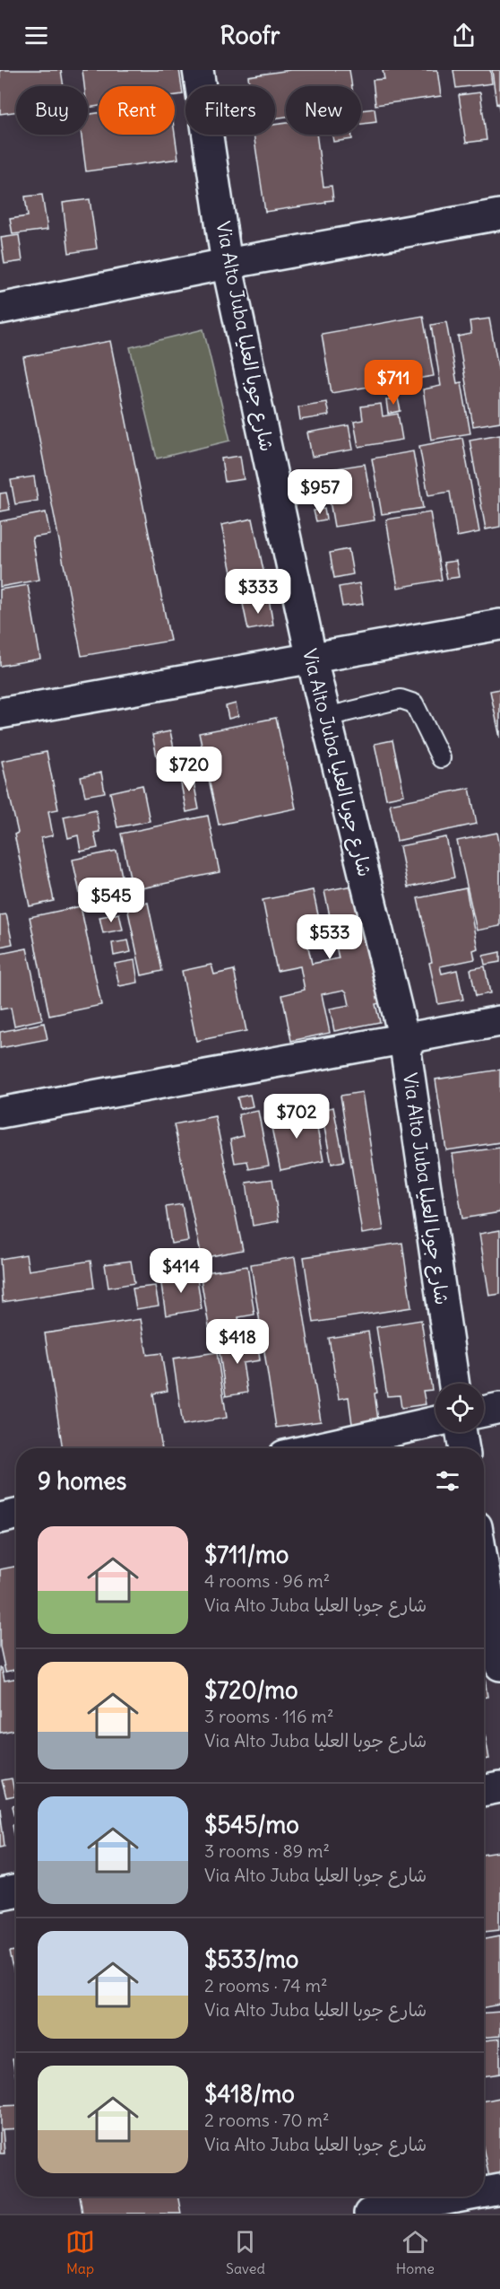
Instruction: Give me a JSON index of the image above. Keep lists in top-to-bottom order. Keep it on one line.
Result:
{"streets":{"street":["Via Alto Juba شارع جوبا العليا"]},"page":{"header":"Roofr","chip":["Buy","Rent","Filters","New"],"price":["$711","$957","$333","$720","$545","$533","$702","$414","$418"],"heading":"9 homes","list":[{"name":"$711/mo","note":"4 rooms · 96 m² · Via Alto Juba شارع جوبا العليا"},{"name":"$720/mo","note":"3 rooms · 116 m² · Via Alto Juba شارع جوبا العليا"},{"name":"$545/mo","note":"3 rooms · 89 m² · Via Alto Juba شارع جوبا العليا"},{"name":"$533/mo","note":"2 rooms · 74 m² · Via Alto Juba شارع جوبا العليا"},{"name":"$418/mo","note":"2 rooms · 70 m² · Via Alto Juba شارع جوبا العليا"}],"tabs":["Map","Saved","Home"]}}
